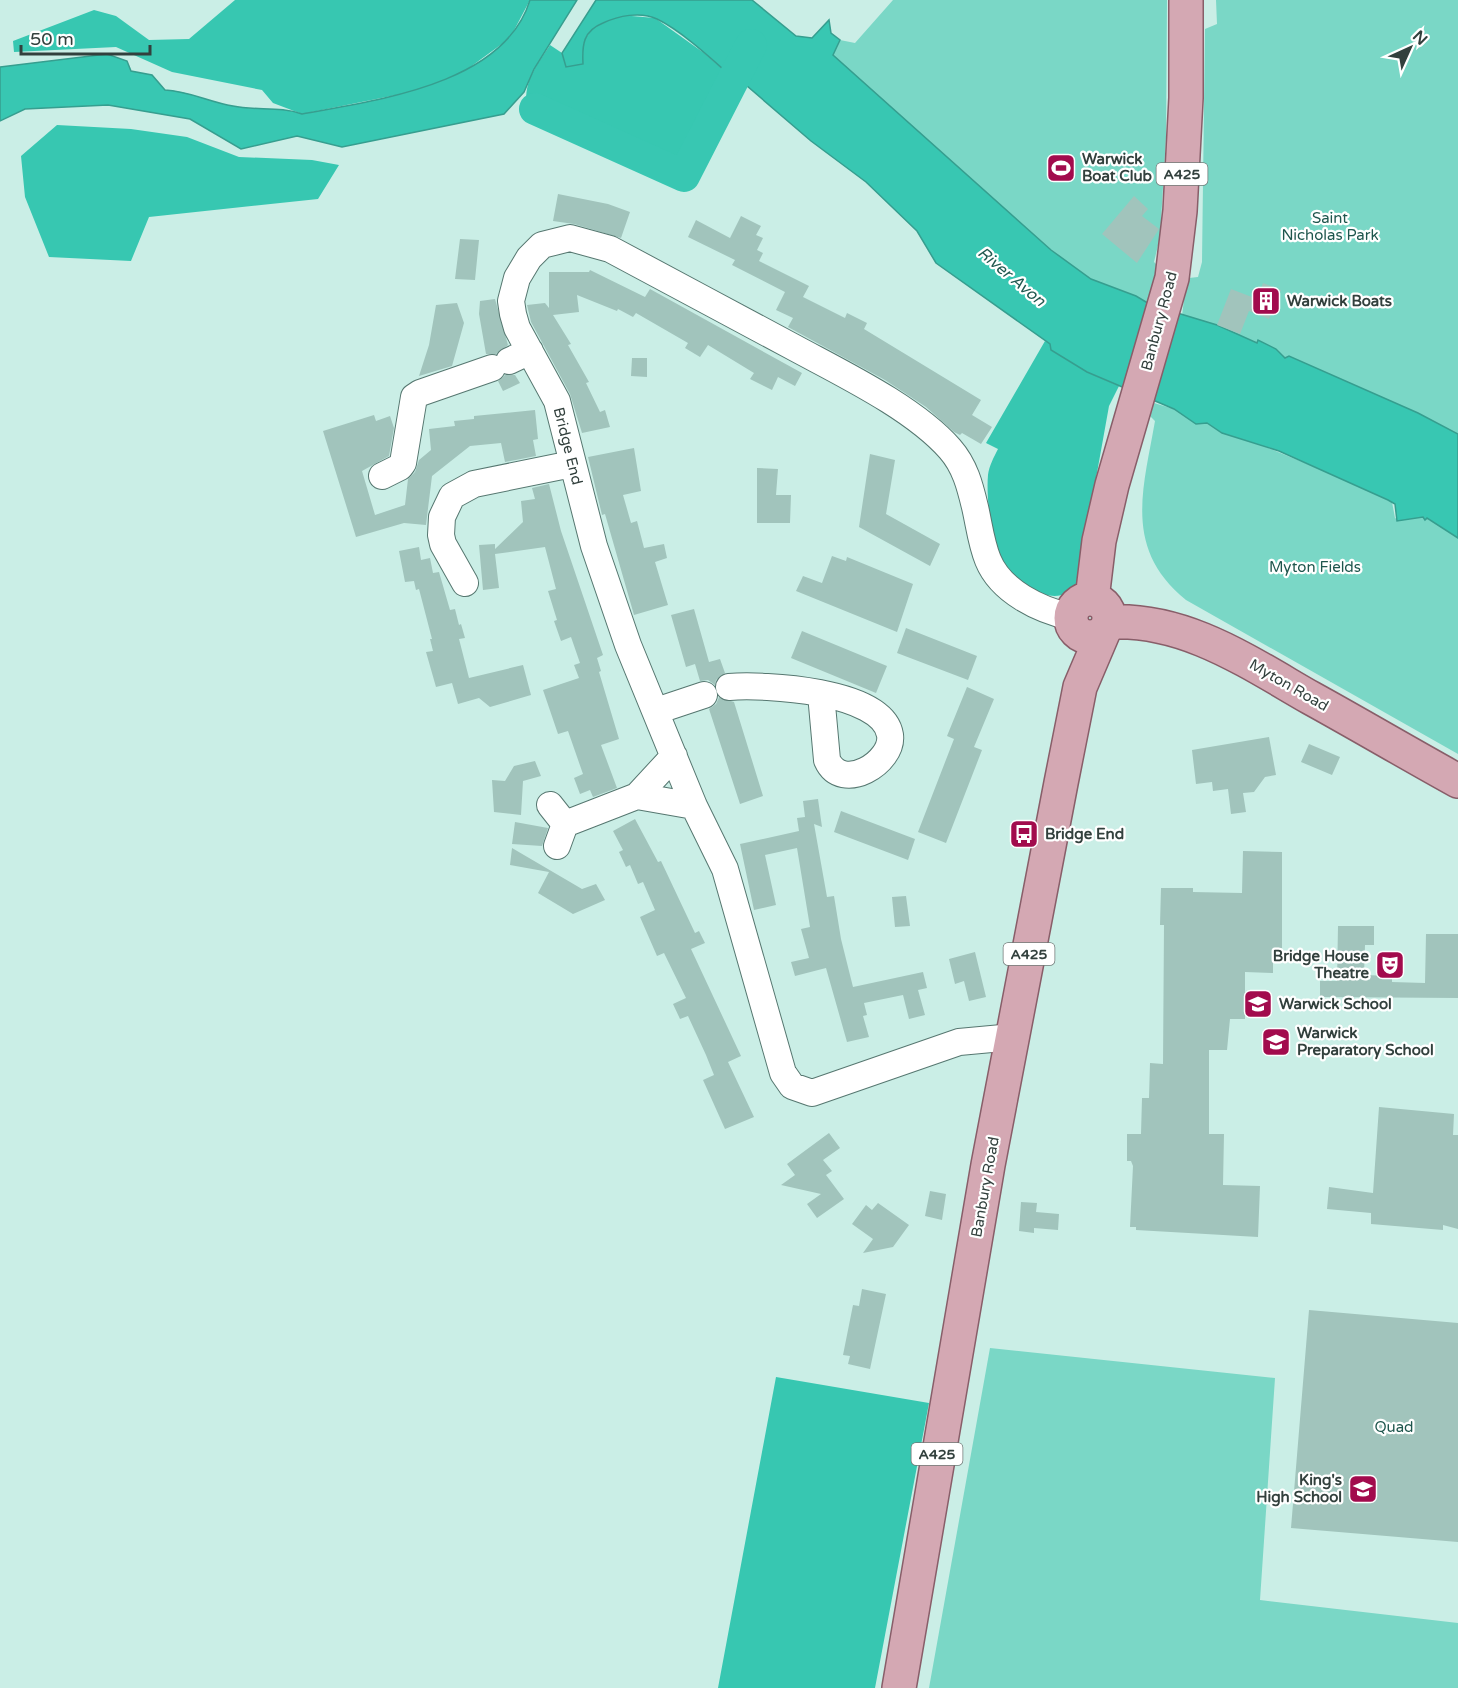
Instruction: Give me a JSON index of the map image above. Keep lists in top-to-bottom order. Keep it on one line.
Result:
{"streets":{"main road":["A425","Banbury Road","Myton Road"],"street":["Bridge End"]},"crossings":[["Banbury Road","Bridge End"],["Banbury Road","Myton Road"],["Bridge End","Myton Road"]],"water":["River Avon"],"parks":["Saint Nicholas Park","Myton Fields","Quad"],"places":{"sports":["Warwick Boat Club"],"building":["Warwick Boats"],"bus stop":["Bridge End"],"theatre":["Bridge House Theatre"],"school or university":["Warwick School","Warwick Preparatory School","King's High School"]},"scale_bar":"50 m","north":"top right"}
